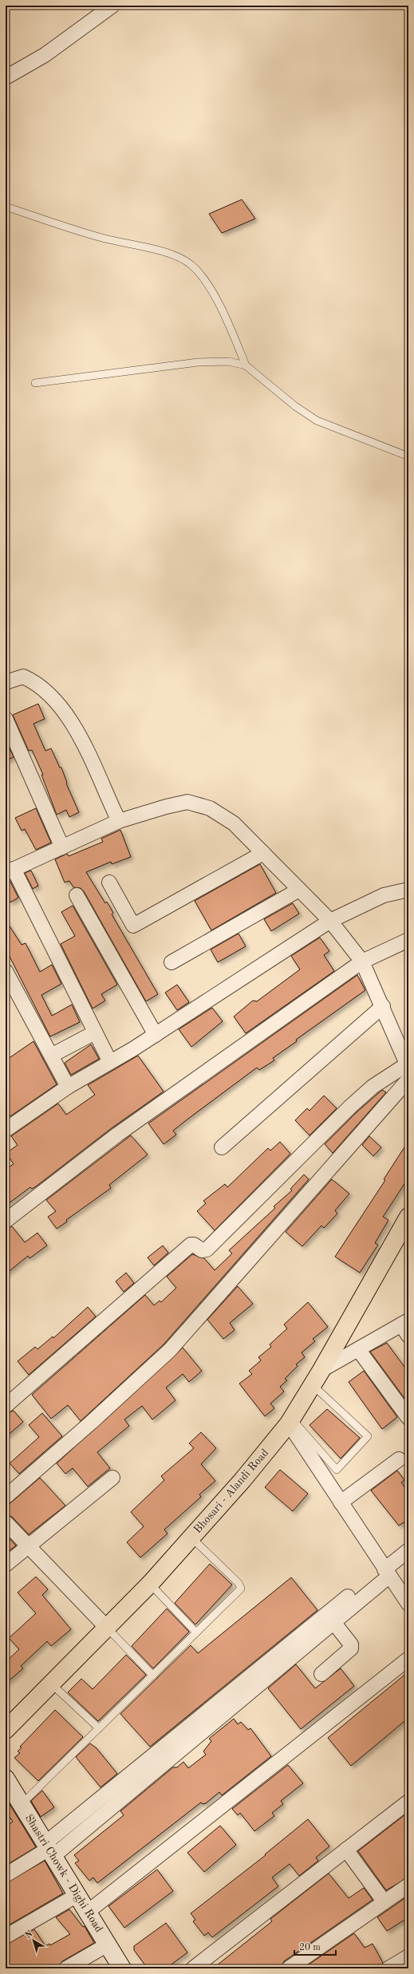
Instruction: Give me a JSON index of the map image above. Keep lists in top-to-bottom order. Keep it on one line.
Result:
{"streets":{"main road":["Bhosari - Alandi Road"],"street":["Shastri Chowk - Dighi Road"]},"scale_bar":"20 m","north":"top left"}
